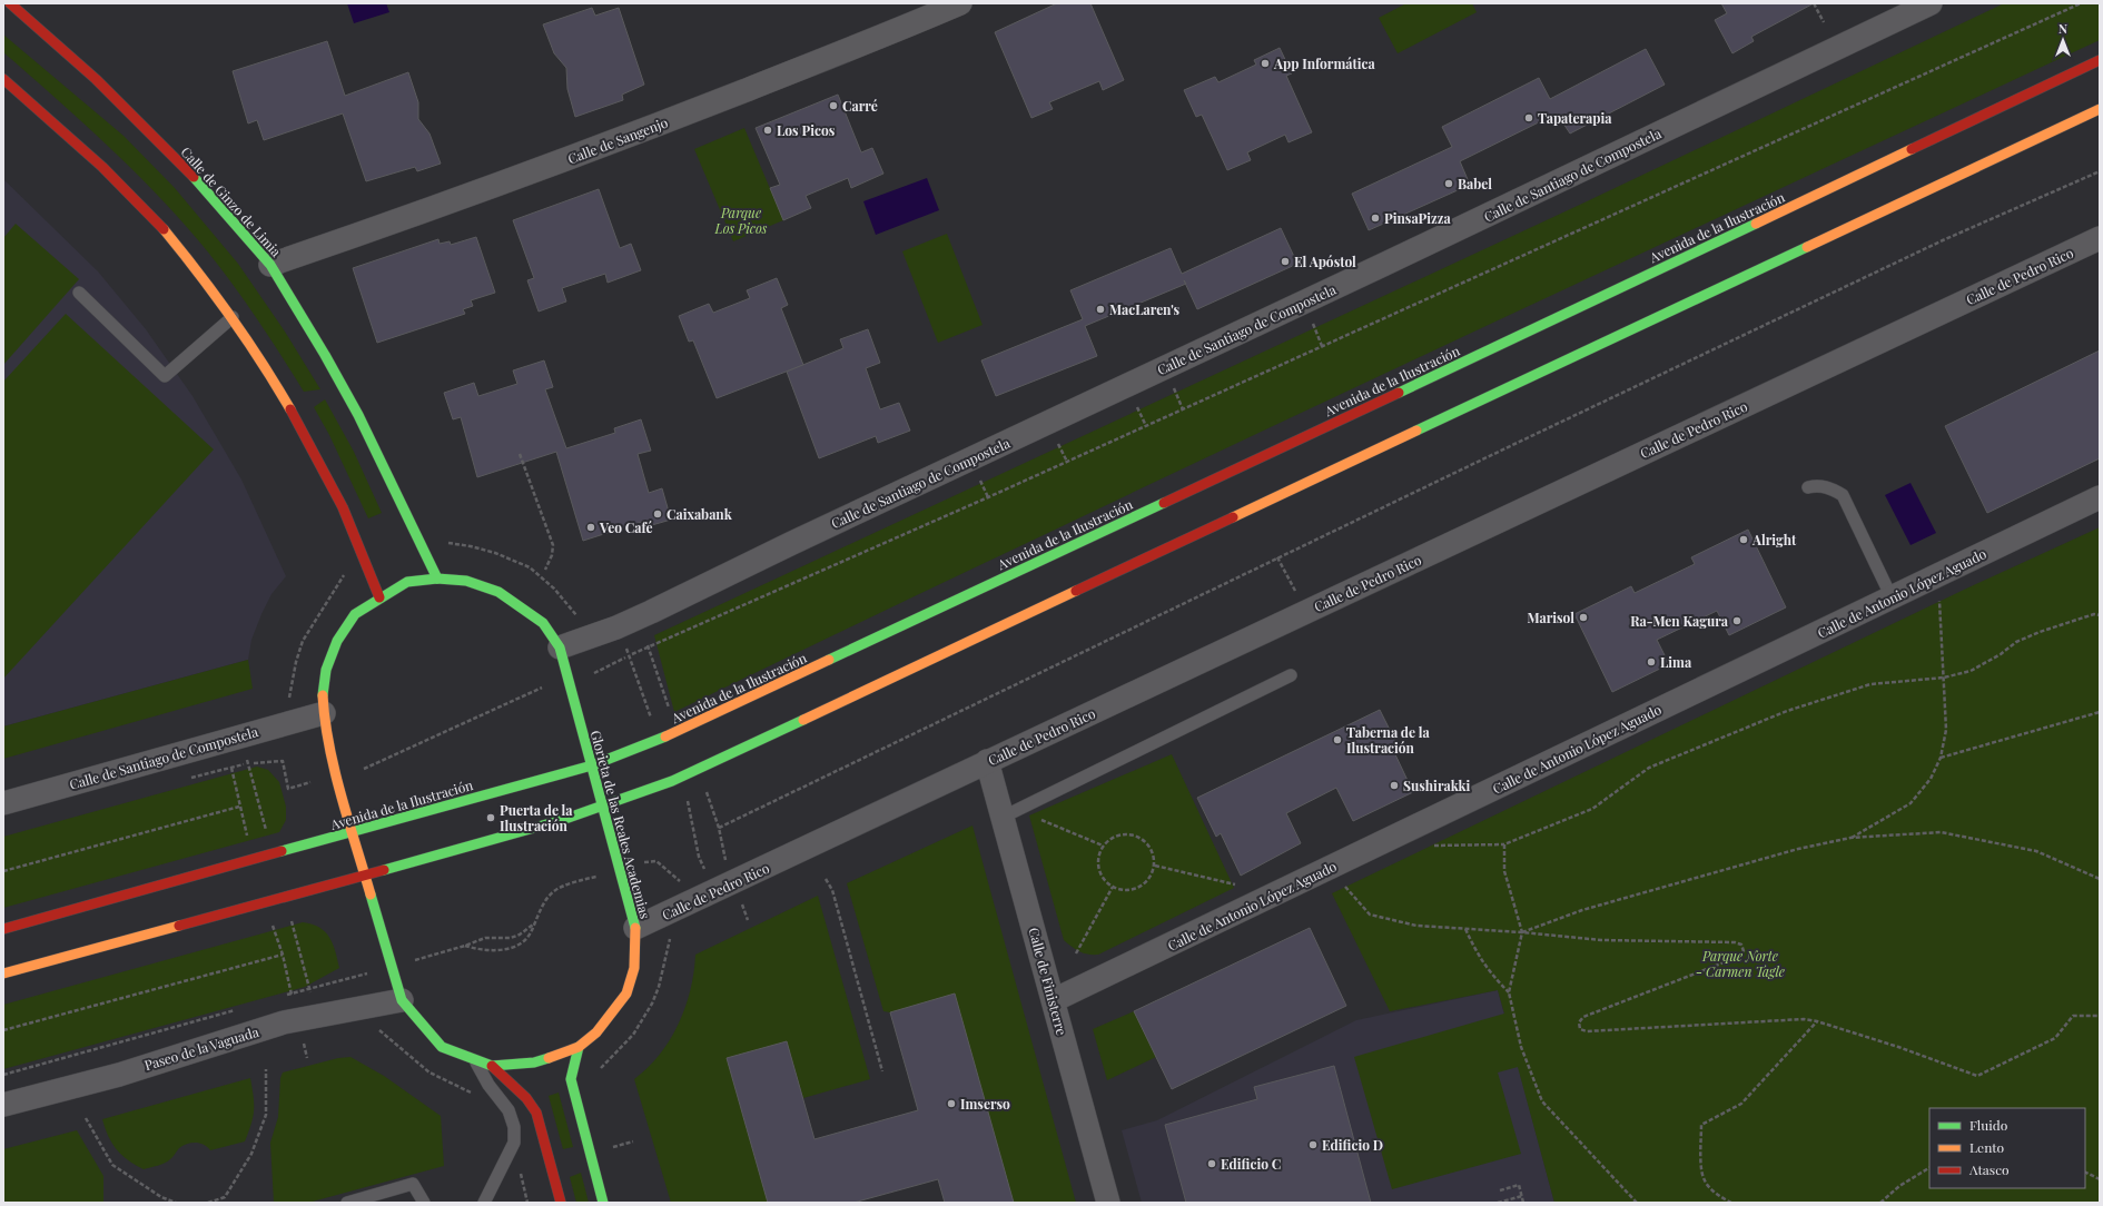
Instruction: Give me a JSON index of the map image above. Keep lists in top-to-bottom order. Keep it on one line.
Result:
{"streets":{"main road":["Calle de Ginzo de Limia","Avenida de la Ilustración","Glorieta de las Reales Academias"],"street":["Calle de Sangenjo","Calle de Santiago de Compostela","Calle de Pedro Rico","Calle de Antonio López Aguado","Calle de Finisterre","Paseo de la Vaguada"]},"crossings":[["Calle de Sangenjo","Calle de Ginzo de Limia"],["Calle de Santiago de Compostela","Glorieta de las Reales Academias"],["Calle de Ginzo de Limia","Glorieta de las Reales Academias"],["Avenida de la Ilustración","Glorieta de las Reales Academias"],["Calle de Pedro Rico","Glorieta de las Reales Academias"],["Calle de Pedro Rico","Calle de Finisterre"],["Calle de Antonio López Aguado","Calle de Finisterre"],["Glorieta de las Reales Academias","Paseo de la Vaguada"]],"parks":["Parque Los Picos","Parque Norte - Carmen Tagle"],"places":["App Informática","Carré","Tapaterapia","Los Picos","Babel","PinsaPizza","El Apóstol","MacLaren's","Caixabank","Veo Café","Alright","Marisol","Ra-Men Kagura","Lima","Taberna de la Ilustración","Sushirakki","Puerta de la Ilustración","Imserso","Edificio D","Edificio C"],"legend":["Fluido","Lento","Atasco"],"north":"top"}
